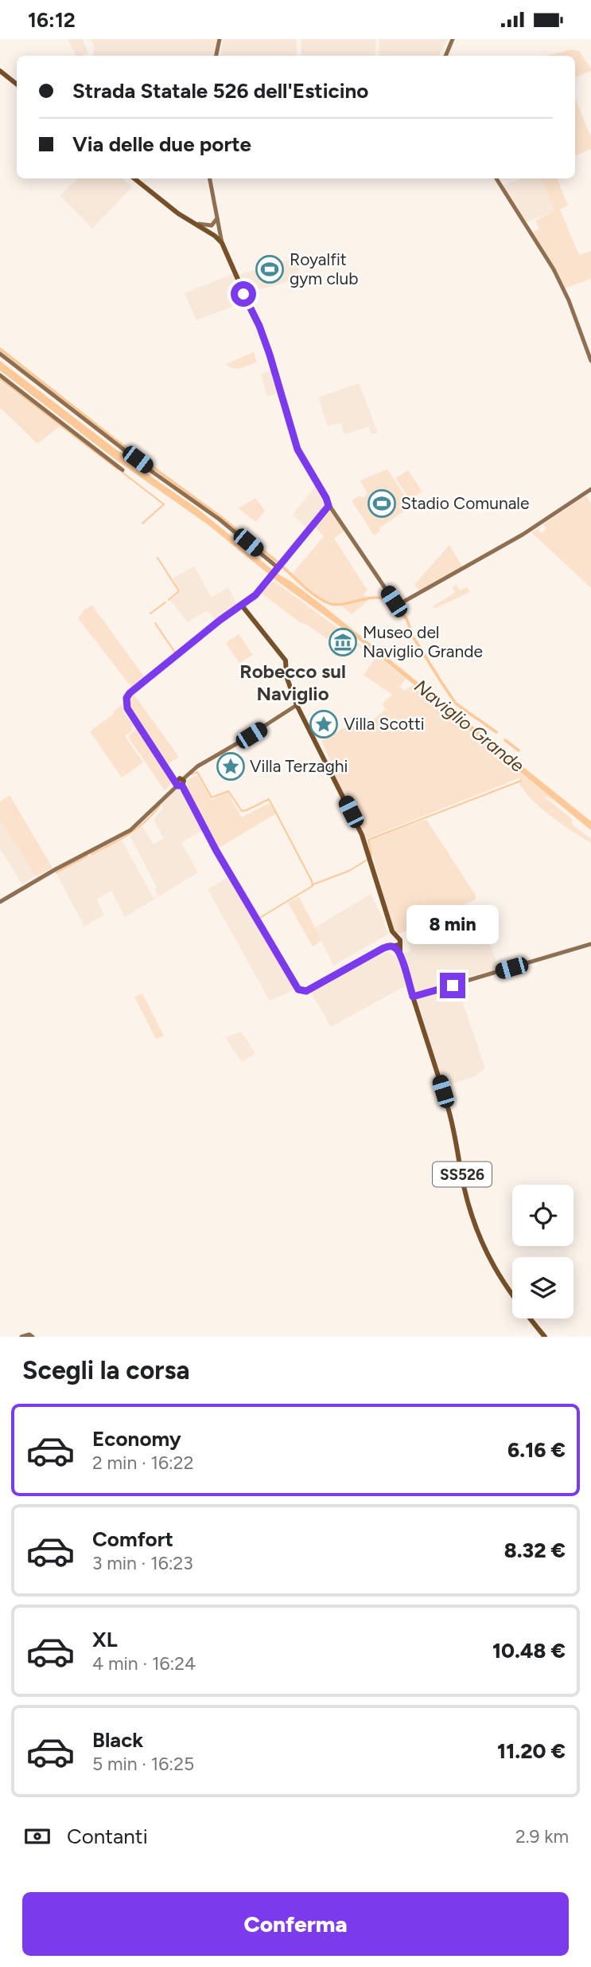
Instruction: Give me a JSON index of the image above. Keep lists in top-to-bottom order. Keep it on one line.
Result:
{"streets":{"main road":["SS526"]},"districts":["Robecco sul Naviglio"],"water":["Naviglio Grande"],"places":{"sports":["Royalfit gym club","Stadio Comunale"],"museum":["Museo del Naviglio Grande"],"place":["Villa Scotti","Villa Terzaghi"]},"page":{"status":"16:12","banner":["Strada Statale 526 dell'Esticino","Via delle due porte"],"bubble":"8 min","heading":"Scegli la corsa","list":[{"name":"Economy","note":"2 min · 16:22","value":"6.16 €"},{"name":"Comfort","note":"3 min · 16:23","value":"8.32 €"},{"name":"XL","note":"4 min · 16:24","value":"10.48 €"},{"name":"Black","note":"5 min · 16:25","value":"11.20 €"}],"pay":["Contanti","2.9 km"],"buttons":"Conferma"}}
